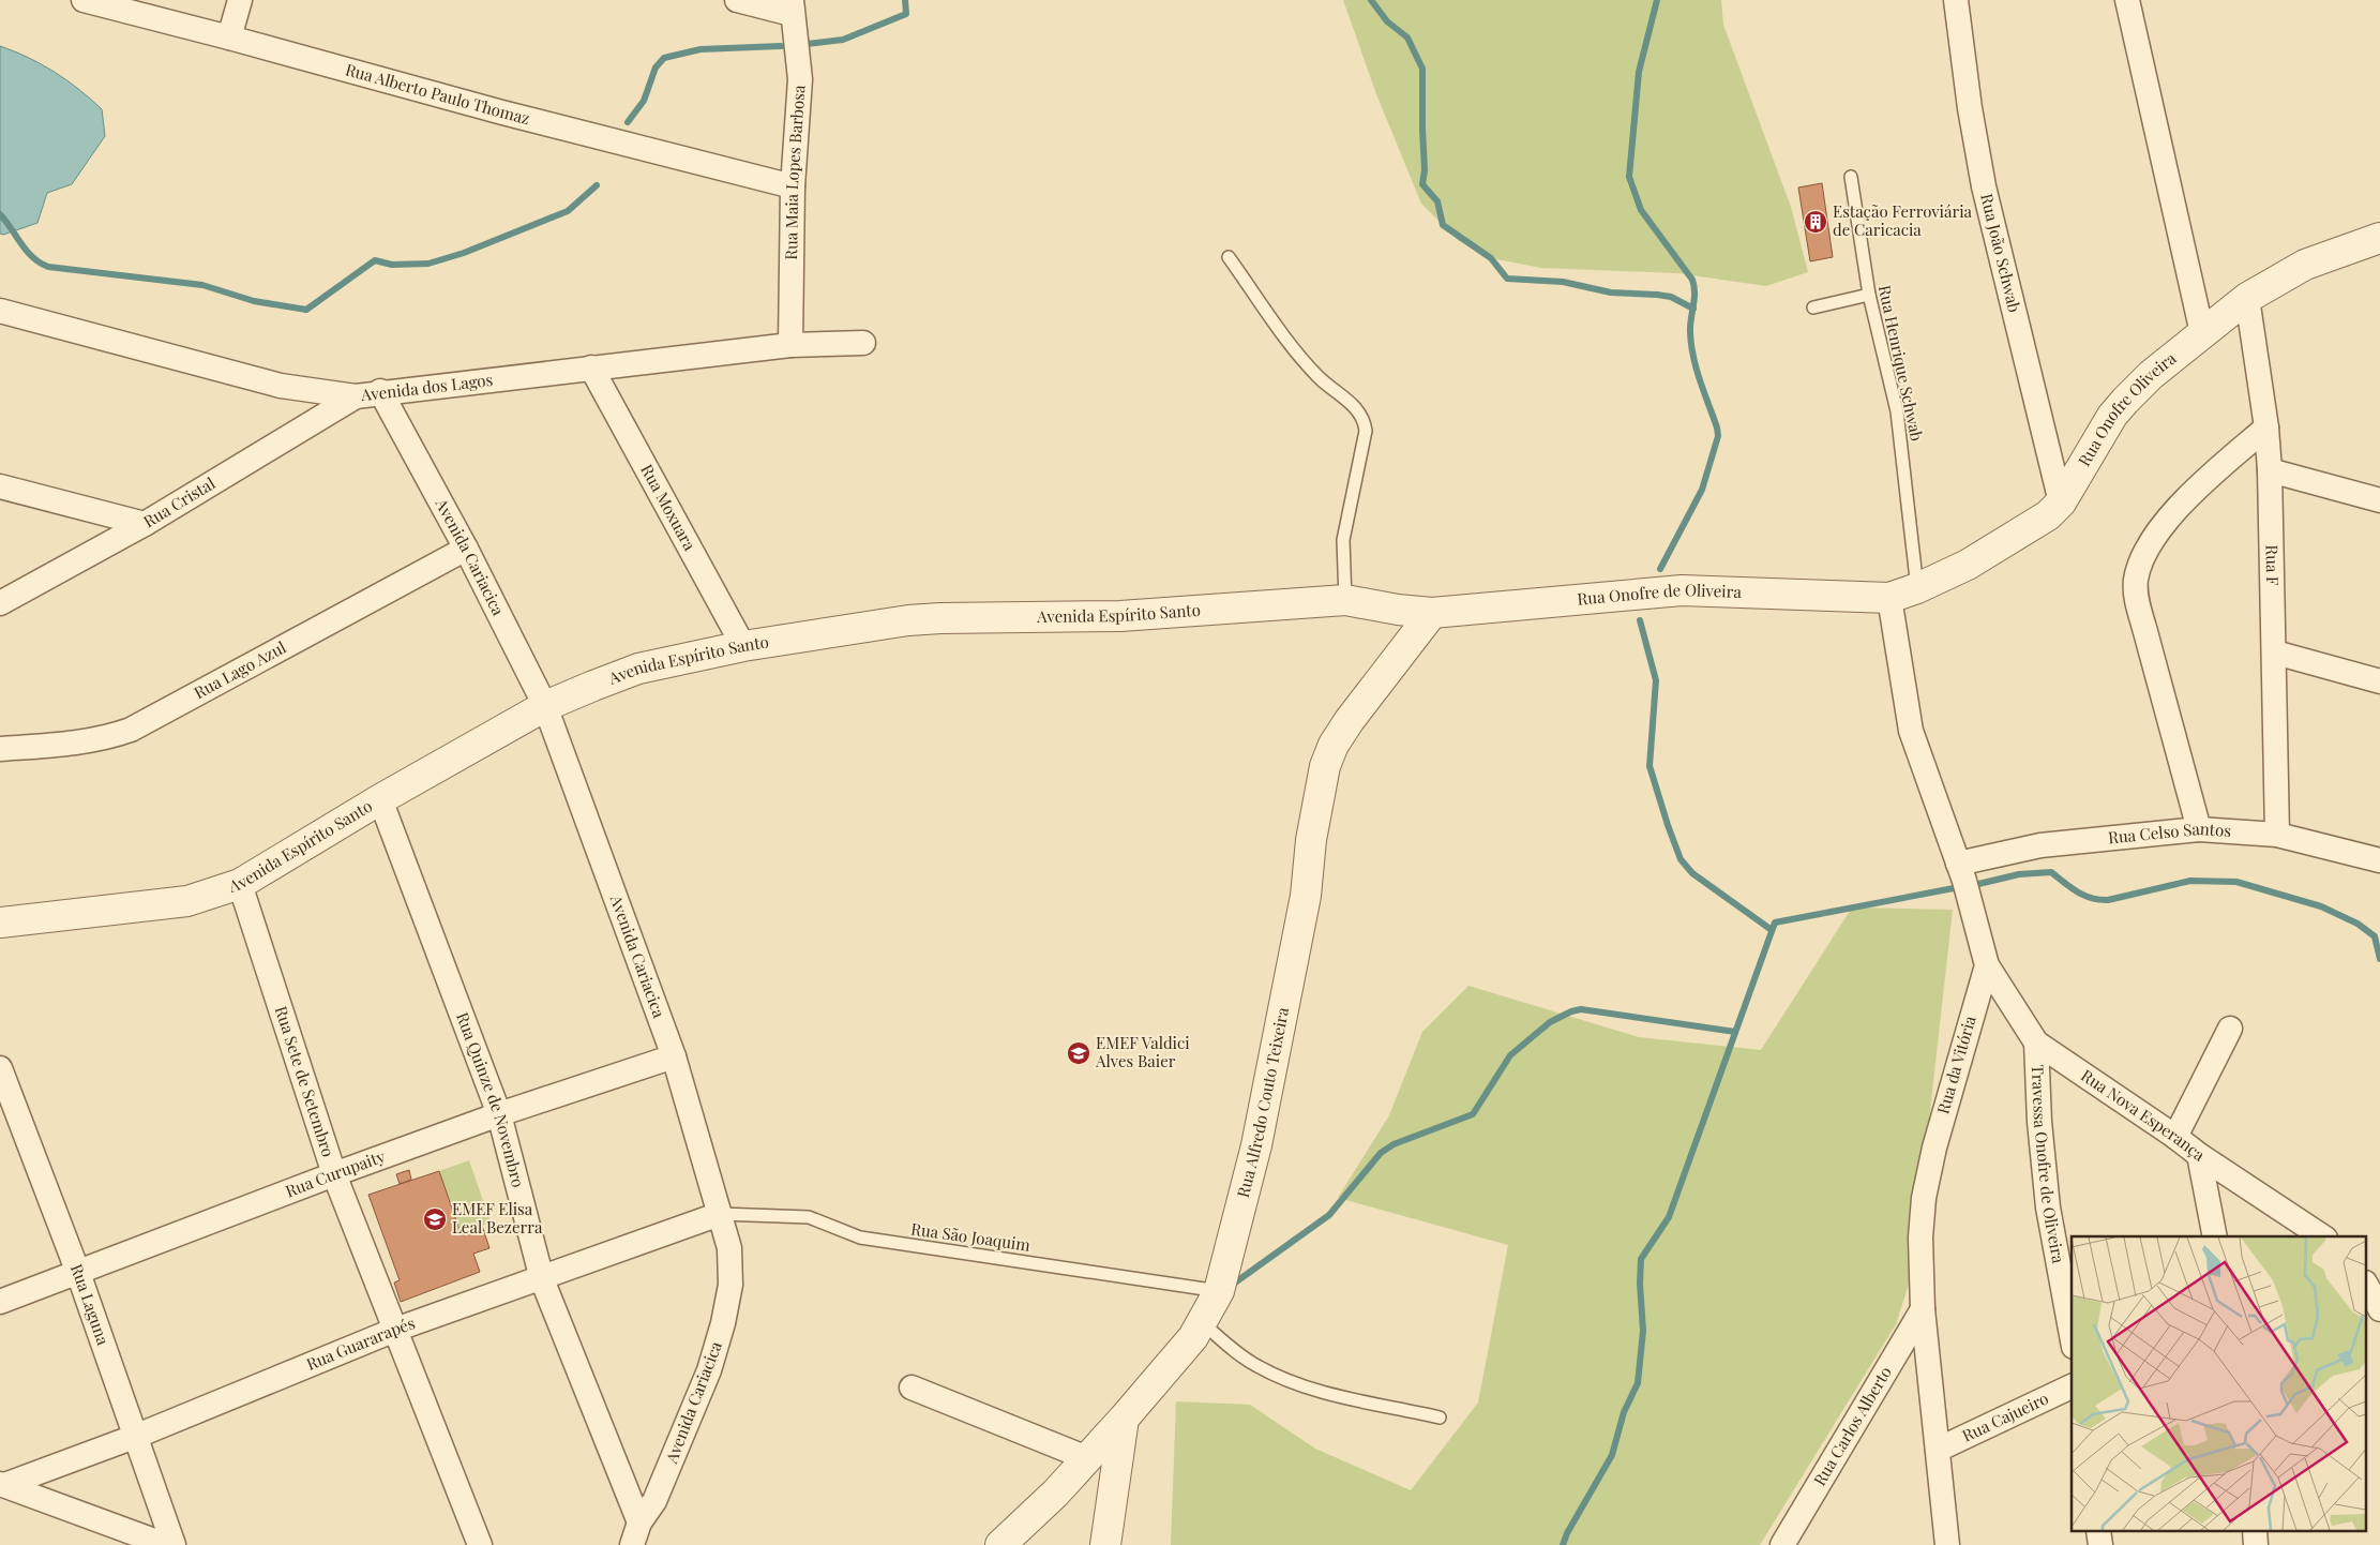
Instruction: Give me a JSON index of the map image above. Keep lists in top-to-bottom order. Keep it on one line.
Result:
{"streets":{"street":["Rua Alberto Paulo Thomaz","Rua Maia Lopes Barbosa","Rua João Schwab","Avenida dos Lagos","Rua Onofre Oliveira","Rua Cristal","Rua Moxuara","Avenida Cariacica","Rua F","Rua Onofre de Oliveira","Avenida Espírito Santo","Rua Lago Azul","Rua Celso Santos","Rua da Vitória","Rua Sete de Setembro","Rua Quinze de Novembro","Rua Alfredo Couto Teixeira","Rua Nova Esperança","Travessa Onofre de Oliveira","Rua Curupaity","Rua Laguna","Rua Guararapés","Rua Cajueiro","Rua Carlos Alberto"],"lane":["Rua Henrique Schwab","Rua São Joaquim"]},"crossings":[["Rua Alberto Paulo Thomaz","Rua Maia Lopes Barbosa"],["Rua Maia Lopes Barbosa","Avenida dos Lagos"],["Rua João Schwab","Rua Onofre Oliveira"],["Rua Henrique Schwab","Rua Onofre Oliveira"],["Avenida dos Lagos","Rua Cristal"],["Avenida dos Lagos","Rua Moxuara"],["Avenida dos Lagos","Avenida Cariacica"],["Rua Onofre Oliveira","Rua F"],["Rua Onofre Oliveira","Rua Onofre de Oliveira"],["Rua Moxuara","Avenida Espírito Santo"],["Avenida Cariacica","Avenida Espírito Santo"],["Avenida Cariacica","Rua Lago Azul"],["Avenida Cariacica","Rua Quinze de Novembro"],["Avenida Cariacica","Rua Curupaity"],["Avenida Cariacica","Rua São Joaquim"],["Avenida Cariacica","Rua Guararapés"],["Rua F","Rua Celso Santos"],["Rua Onofre de Oliveira","Avenida Espírito Santo"],["Rua Onofre de Oliveira","Rua Alfredo Couto Teixeira"],["Avenida Espírito Santo","Rua Sete de Setembro"],["Avenida Espírito Santo","Rua Quinze de Novembro"],["Avenida Espírito Santo","Rua Alfredo Couto Teixeira"],["Rua da Vitória","Rua Nova Esperança"],["Rua da Vitória","Rua Cajueiro"],["Rua da Vitória","Rua Carlos Alberto"],["Rua Sete de Setembro","Rua Curupaity"],["Rua Sete de Setembro","Rua Guararapés"],["Rua Quinze de Novembro","Rua Curupaity"],["Rua Quinze de Novembro","Rua Guararapés"],["Rua Alfredo Couto Teixeira","Rua São Joaquim"],["Rua Nova Esperança","Travessa Onofre de Oliveira"],["Rua Curupaity","Rua Laguna"],["Rua São Joaquim","Rua Guararapés"],["Rua Laguna","Rua Guararapés"]],"places":{"building":["Estação Ferroviária de Caricacia"],"school or university":["EMEF Valdici Alves Baier","EMEF Elisa Leal Bezerra"]}}
